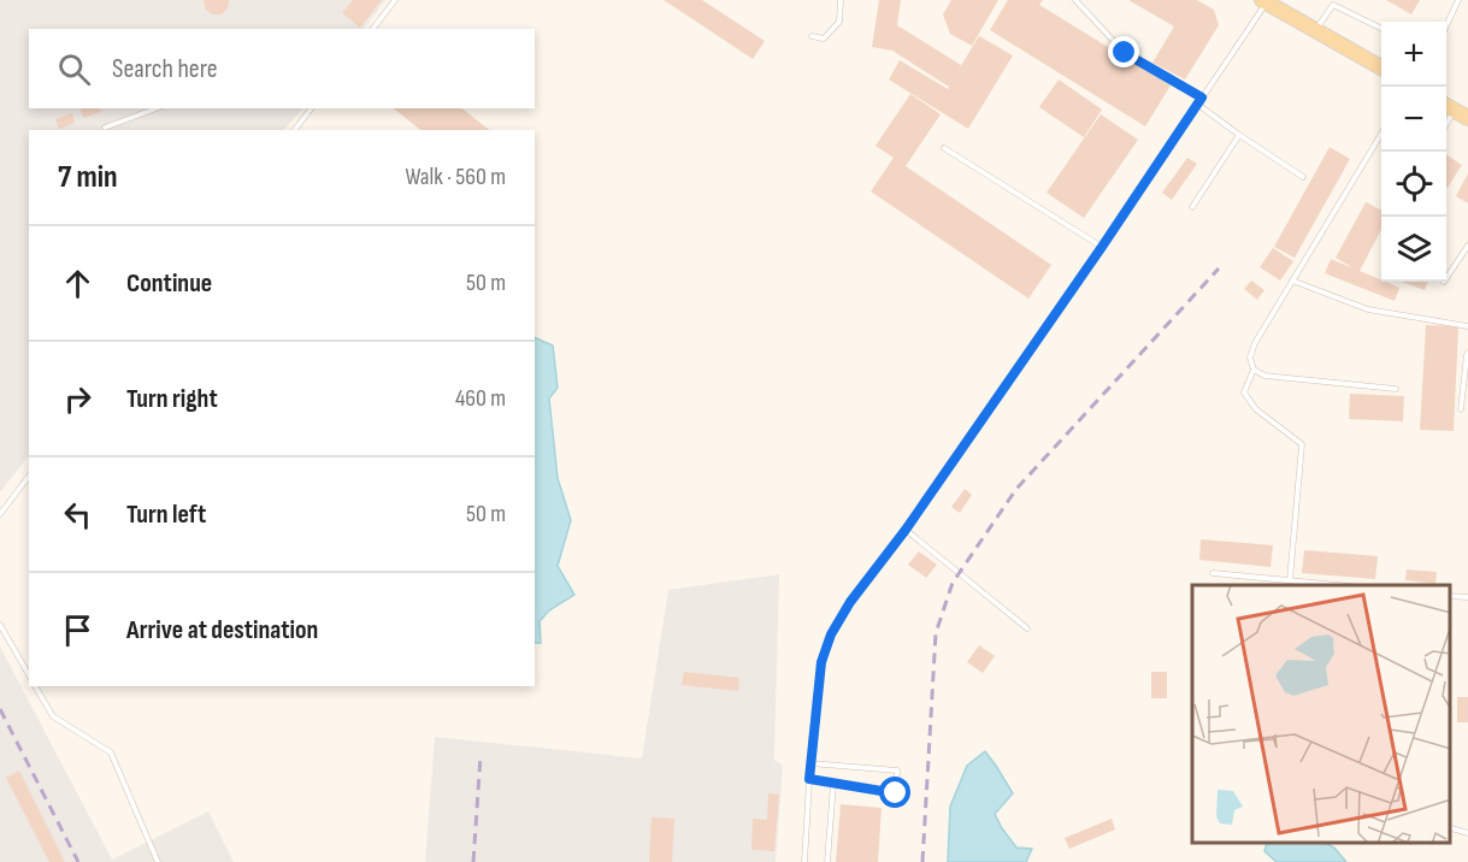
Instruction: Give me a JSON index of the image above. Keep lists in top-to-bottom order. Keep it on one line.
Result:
{"page":{"map_buttons":["+","−"],"search":"Search here","heading":["7 min","Walk · 560 m"],"list":[["Continue","50 m"],["Turn right","460 m"],["Turn left","50 m"],"Arrive at destination"]}}
